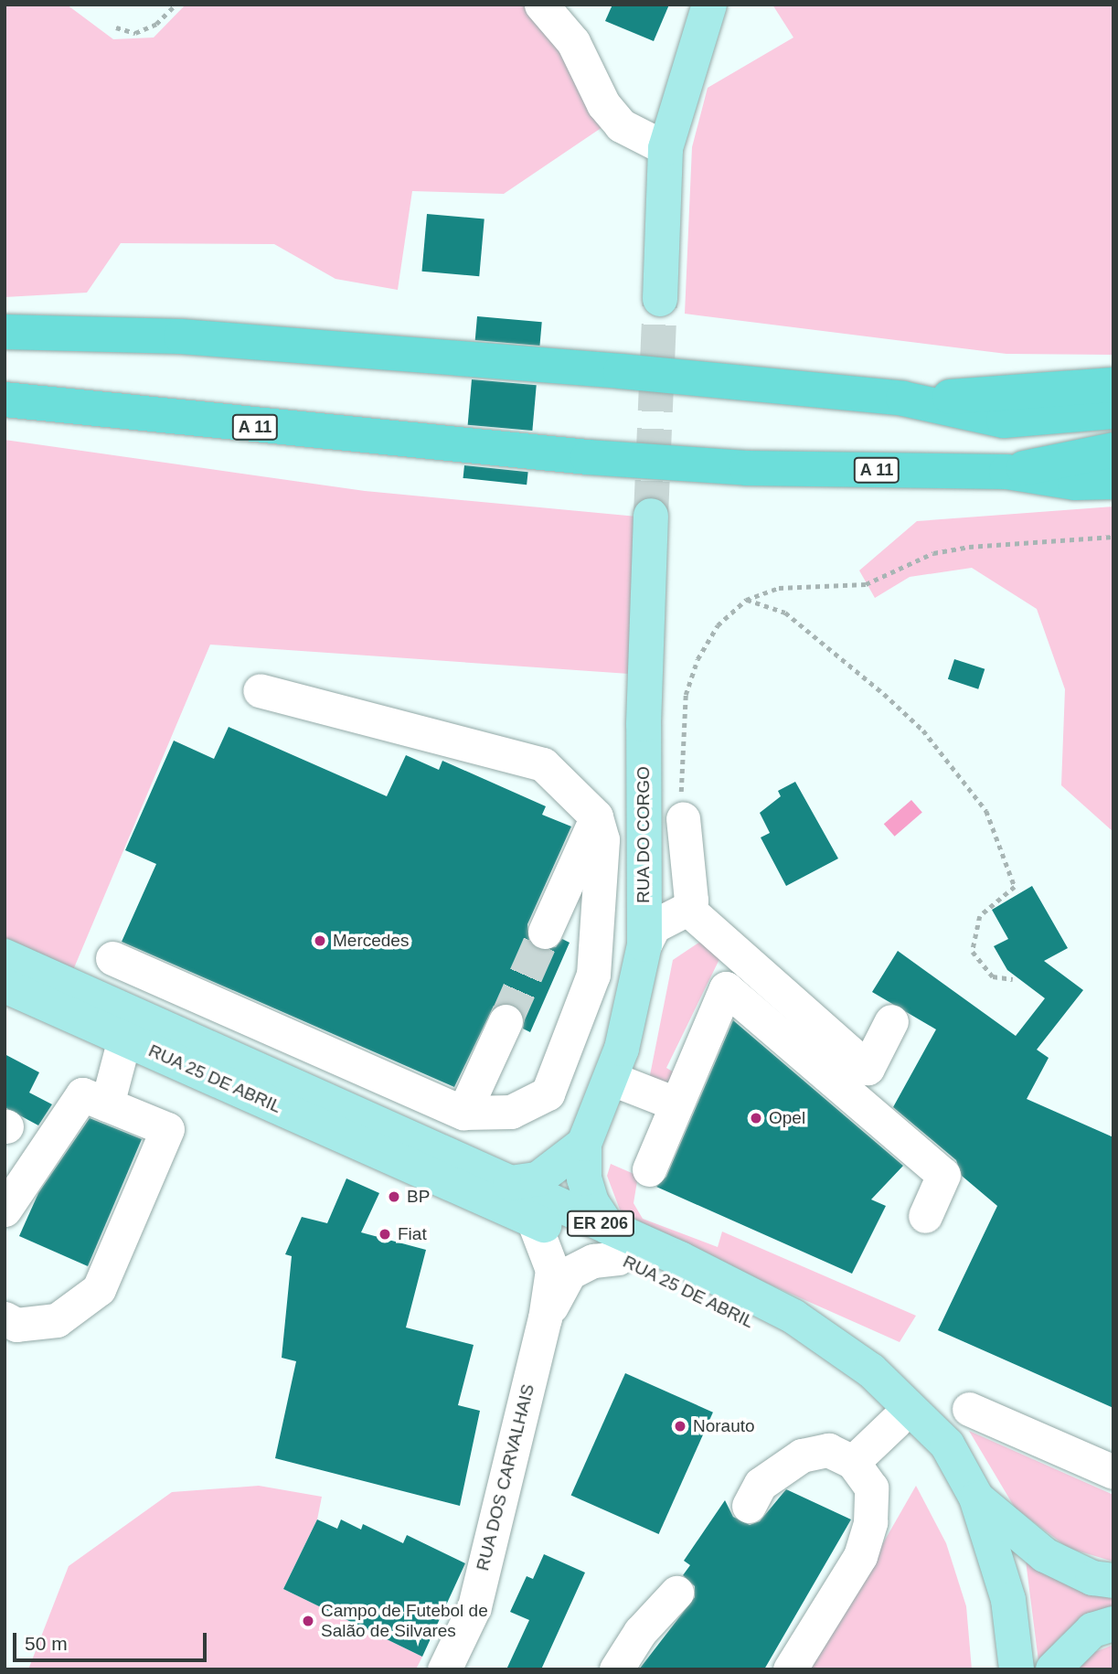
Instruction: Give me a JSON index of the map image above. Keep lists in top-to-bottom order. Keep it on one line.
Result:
{"streets":{"highway":["A 11"],"main road":["RUA DO CORGO","RUA 25 DE ABRIL","ER 206"],"street":["RUA DOS CARVALHAIS"]},"crossings":[["RUA DO CORGO","RUA 25 DE ABRIL"],["RUA DO CORGO","RUA DOS CARVALHAIS"],["RUA 25 DE ABRIL","RUA DOS CARVALHAIS"]],"places":["Mercedes","Opel","BP","Fiat","Norauto","Campo de Futebol de Salão de Silvares"],"scale_bar":"50 m"}
